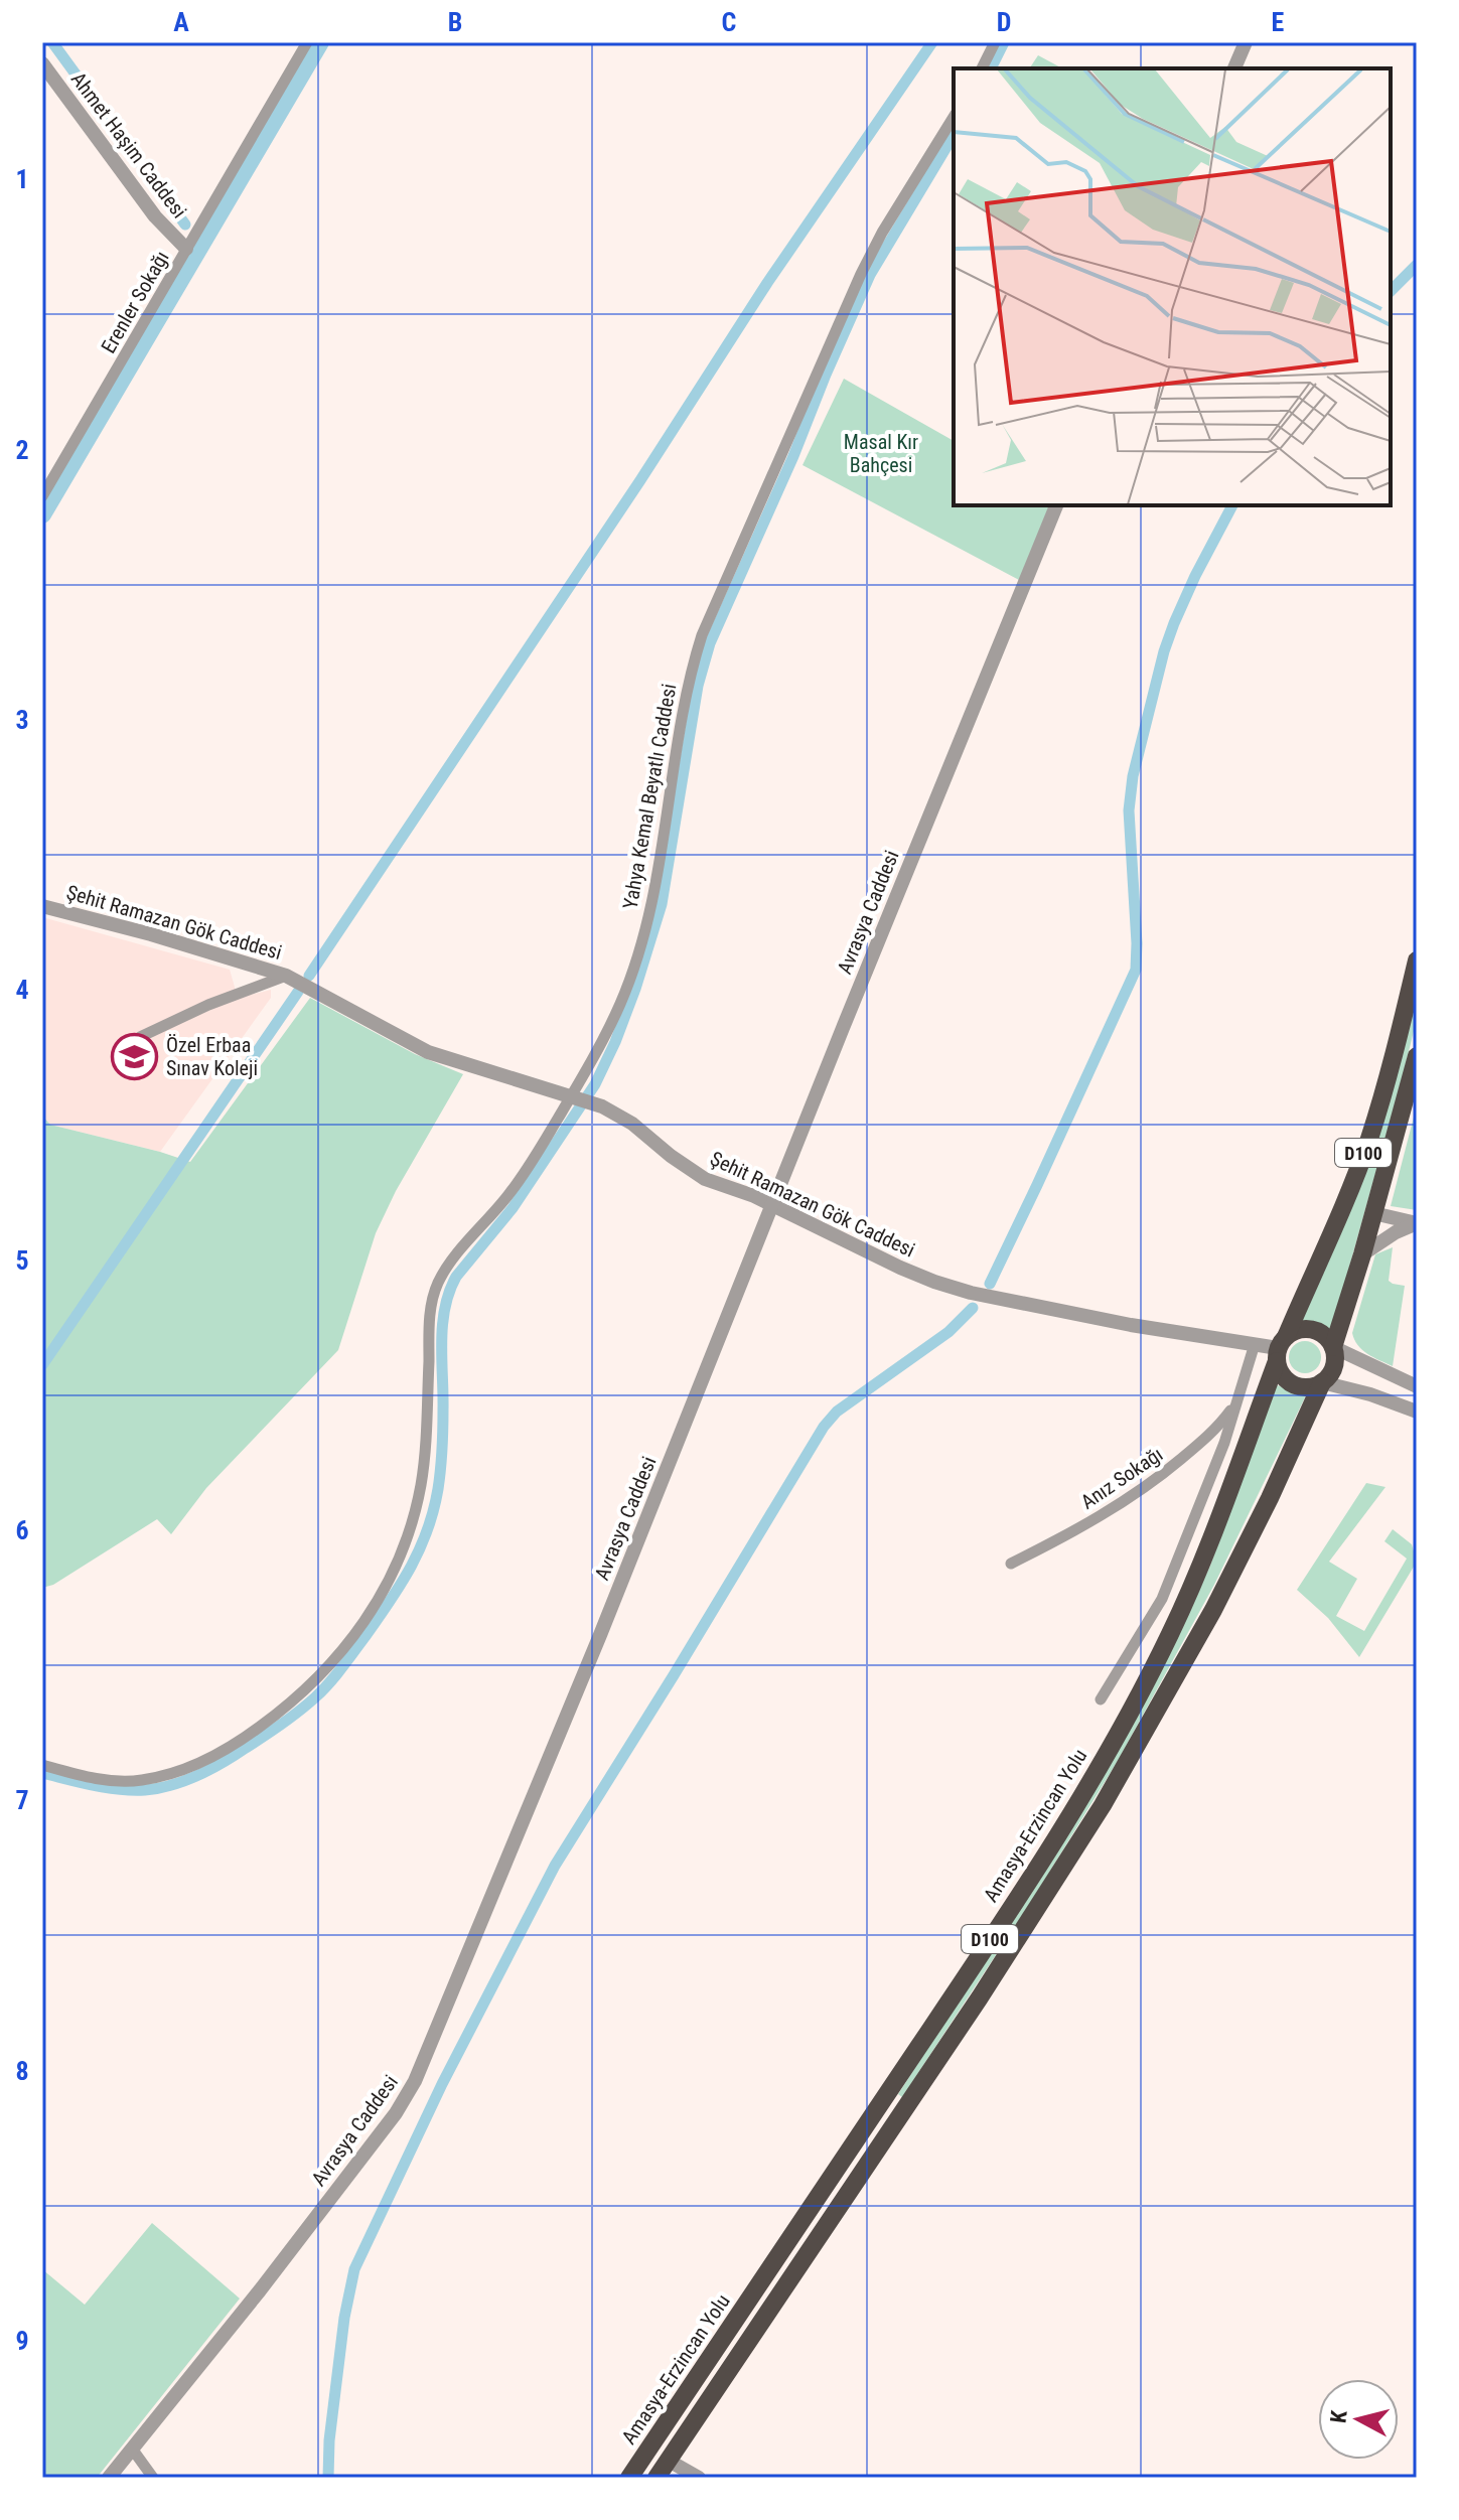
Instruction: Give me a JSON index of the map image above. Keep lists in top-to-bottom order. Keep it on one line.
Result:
{"streets":{"highway":["D100","Amasya-Erzincan Yolu"],"street":["Ahmet Haşim Caddesi","Erenler Sokağı","Yahya Kemal Beyatlı Caddesi","Avrasya Caddesi","Şehit Ramazan Gök Caddesi","Anız Sokağı"]},"crossings":[["Ahmet Haşim Caddesi","Erenler Sokağı"],["Yahya Kemal Beyatlı Caddesi","Şehit Ramazan Gök Caddesi"],["Avrasya Caddesi","Şehit Ramazan Gök Caddesi"],["Şehit Ramazan Gök Caddesi","D100"],["Şehit Ramazan Gök Caddesi","Amasya-Erzincan Yolu"],["D100","Amasya-Erzincan Yolu"]],"parks":["Masal Kır Bahçesi"],"places":{"school or university":["Özel Erbaa Sınav Koleji"]},"north":"left","grid":{"columns":["A","B","C","D","E"],"rows":["1","2","3","4","5","6","7","8","9"]}}
